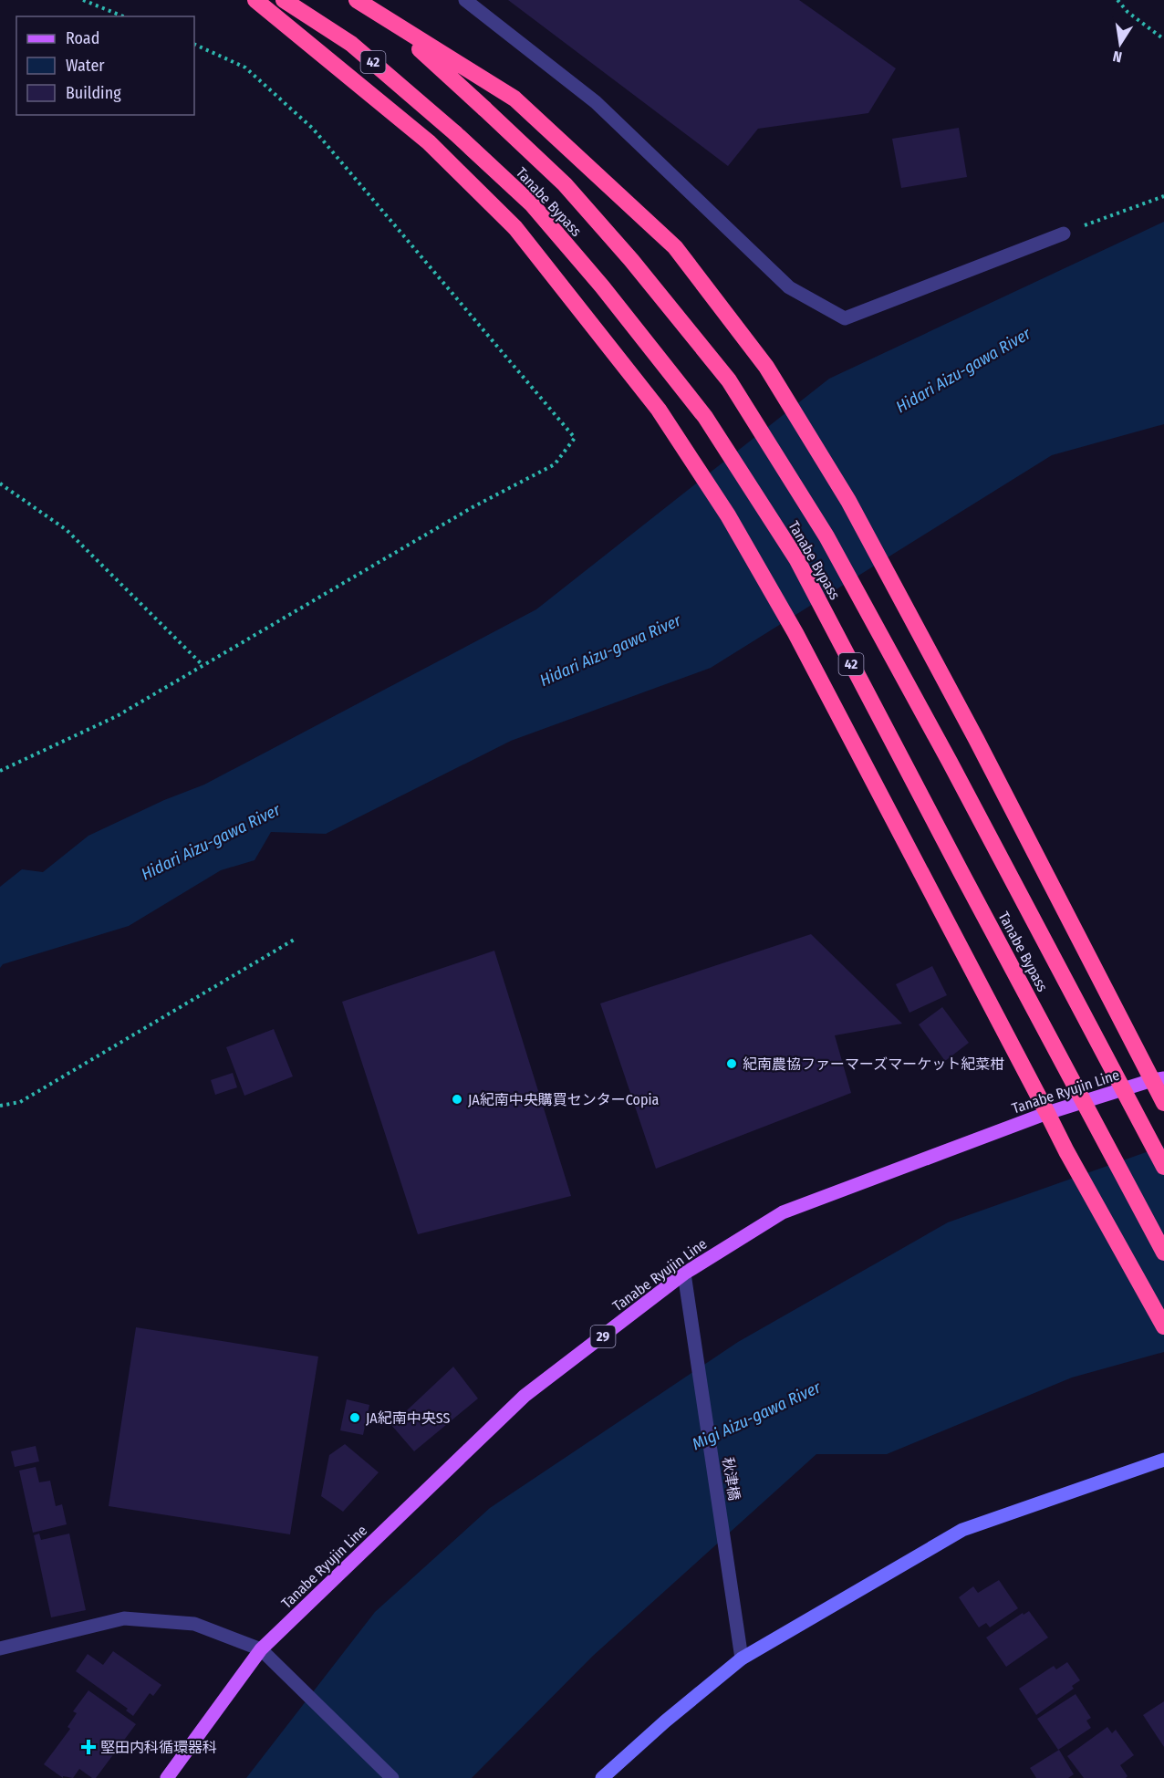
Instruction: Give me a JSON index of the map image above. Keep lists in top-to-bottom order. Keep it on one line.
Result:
{"streets":{"highway":["42","Tanabe Bypass"],"main road":["Tanabe Ryujin Line","29"],"street":["秋津橋"]},"crossings":[["Tanabe Ryujin Line","秋津橋"]],"water":["Hidari Aizu-gawa River","Migi Aizu-gawa River"],"places":{"other":["紀南農協ファーマーズマーケット紀菜柑","JA紀南中央購買センターCopia","JA紀南中央SS"],"health":["堅田内科循環器科"]},"legend":["Road","Water","Building"],"north":"bottom"}
